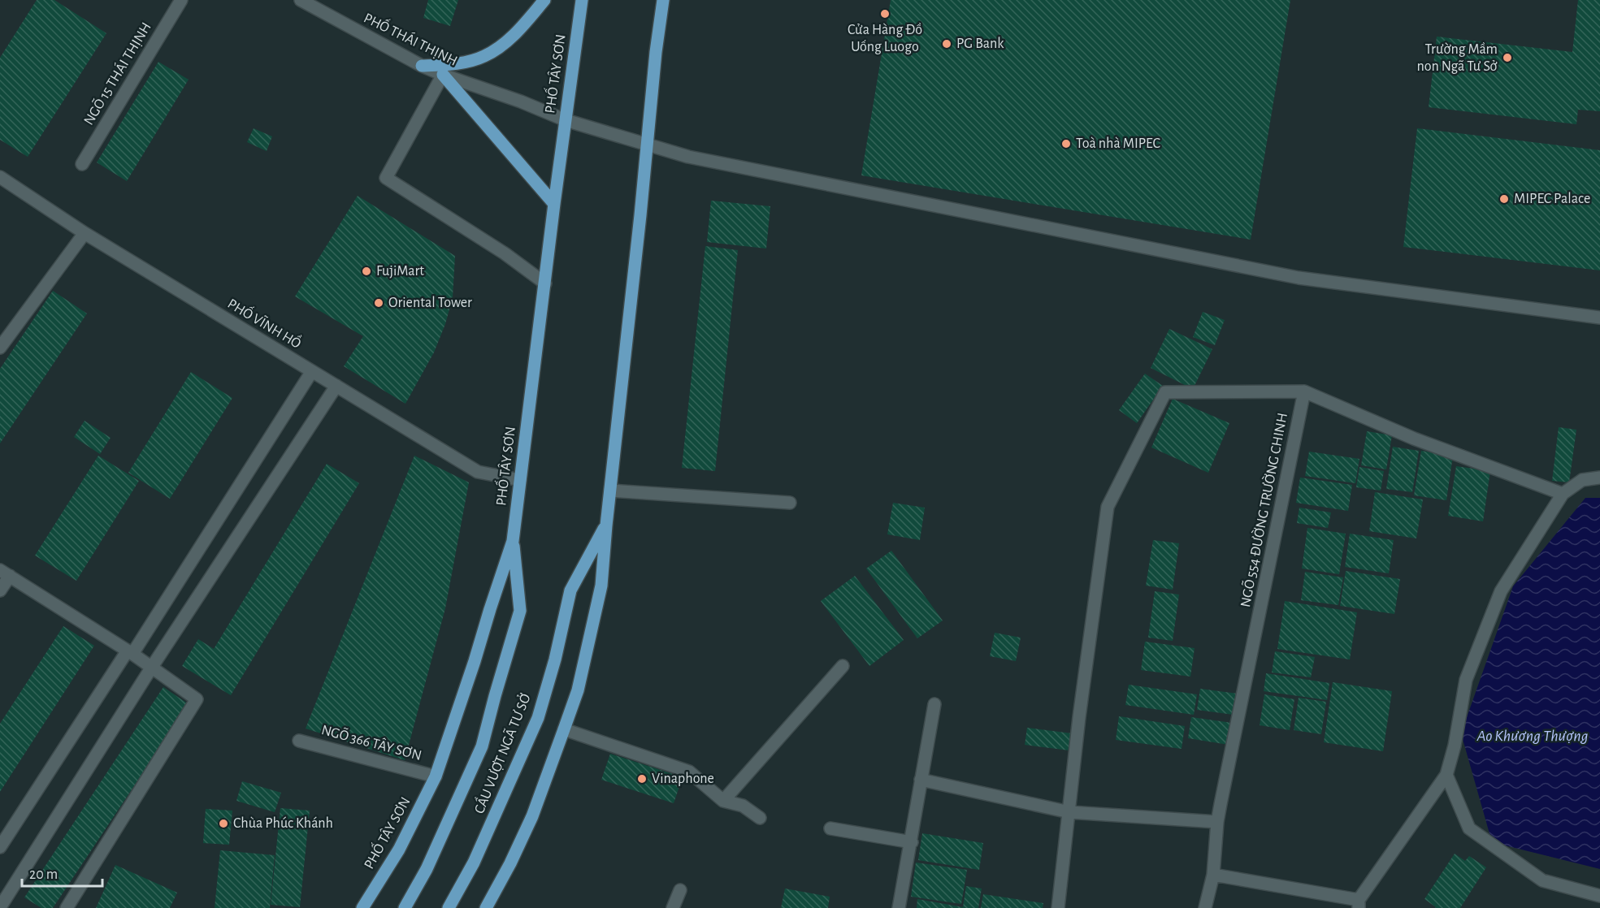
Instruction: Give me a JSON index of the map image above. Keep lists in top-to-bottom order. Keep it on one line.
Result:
{"streets":{"main road":["PHỐ TÂY SƠN","CẦU VƯỢT NGÃ TƯ SỞ"],"street":["PHỐ THÁI THỊNH","NGÕ 15 THÁI THỊNH","PHỐ VĨNH HỒ","NGÕ 554 ĐƯỜNG TRƯỜNG CHINH","NGÕ 366 TÂY SƠN"]},"crossings":[["PHỐ THÁI THỊNH","PHỐ TÂY SƠN"],["PHỐ TÂY SƠN","PHỐ VĨNH HỒ"],["PHỐ TÂY SƠN","NGÕ 366 TÂY SƠN"],["PHỐ TÂY SƠN","CẦU VƯỢT NGÃ TƯ SỞ"]],"water":["Ao Khương Thượng"],"places":["Cửa Hàng Đồ Uống Luogo","PG Bank","Trường Mầm non Ngã Tư Sở","Toà nhà MIPEC","MIPEC Palace","FujiMart","Oriental Tower","Vinaphone","Chùa Phúc Khánh"],"scale_bar":"20 m"}
